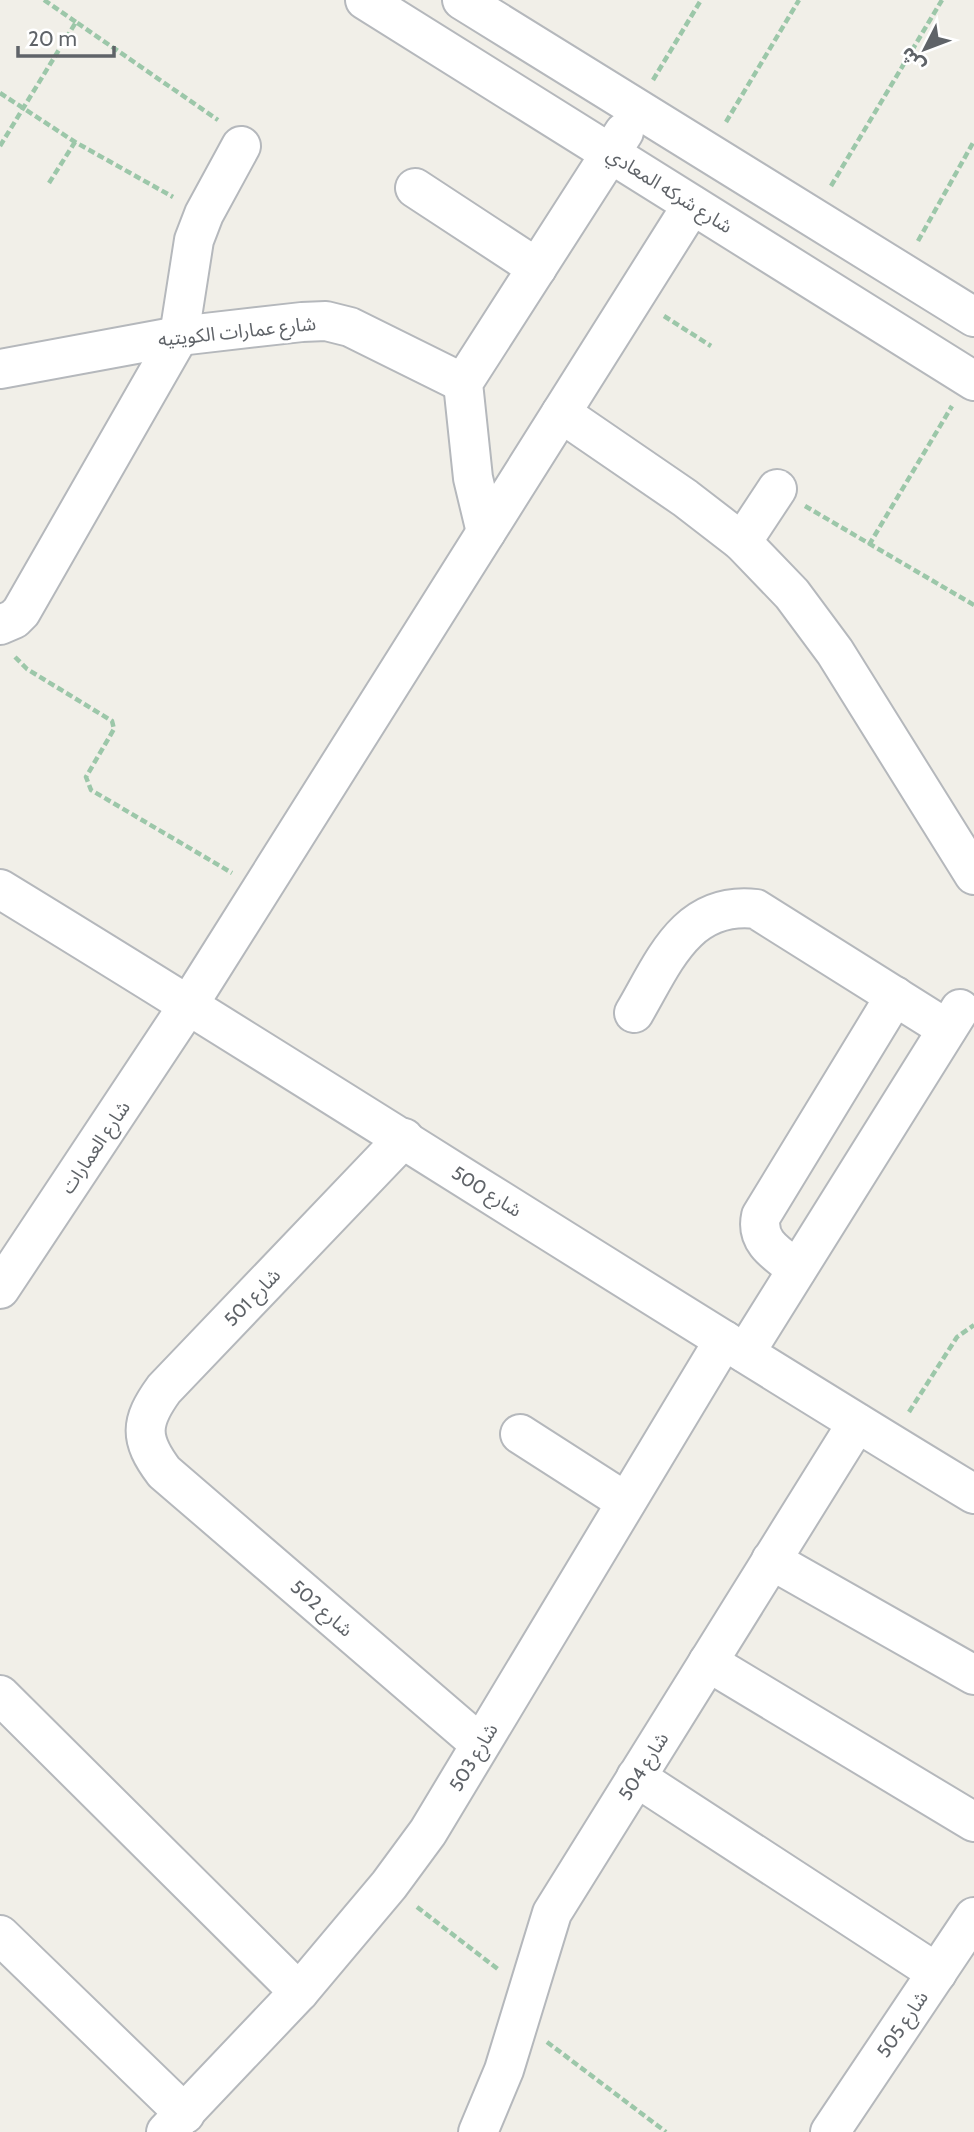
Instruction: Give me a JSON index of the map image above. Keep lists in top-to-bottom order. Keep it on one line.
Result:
{"streets":{"street":["شارع شركه المعادي","شارع عمارات الكويتيه","شارع العمارات","شارع 500","شارع 501","شارع 502","شارع 503","شارع 504","شارع 505"]},"crossings":[["شارع شركه المعادي","شارع العمارات"],["شارع العمارات","شارع 500"],["شارع 500","شارع 501"],["شارع 500","شارع 503"],["شارع 500","شارع 504"],["شارع 501","شارع 502"],["شارع 502","شارع 503"]],"scale_bar":"20 m","north":"bottom left"}
